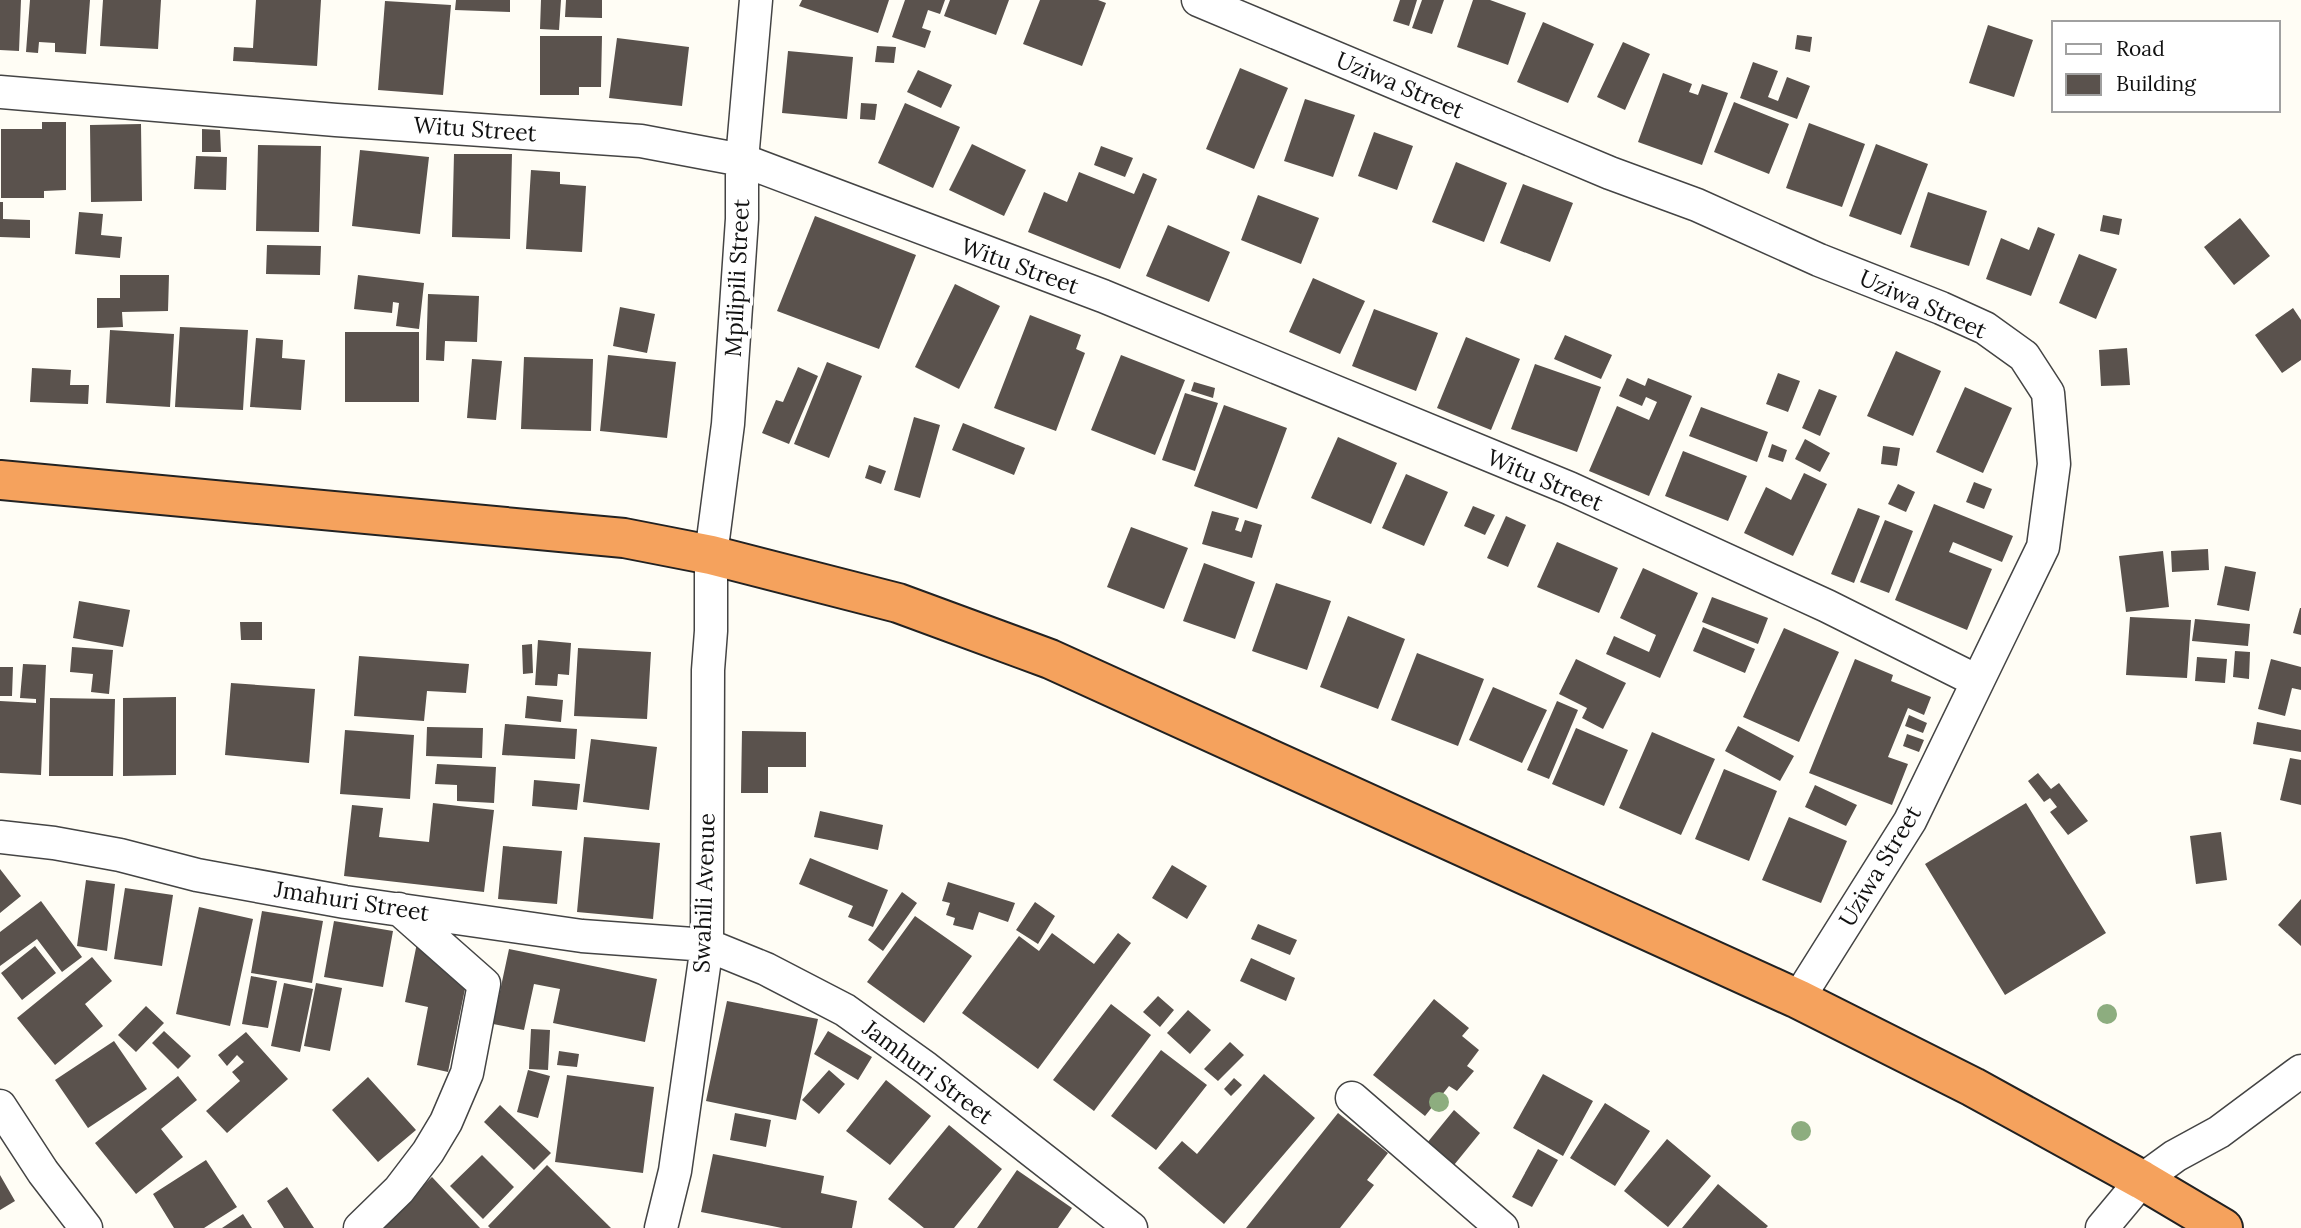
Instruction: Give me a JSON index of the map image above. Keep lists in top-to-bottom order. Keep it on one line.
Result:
{"streets":{"street":["Uziwa Street","Witu Street","Mpilipili Street","Swahili Avenue","Jmahuri Street","Jamhuri Street"]},"crossings":[["Uziwa Street","Witu Street"],["Witu Street","Mpilipili Street"],["Mpilipili Street","Swahili Avenue"],["Swahili Avenue","Jmahuri Street"],["Swahili Avenue","Jamhuri Street"],["Jmahuri Street","Jamhuri Street"]],"legend":["Road","Building"]}
